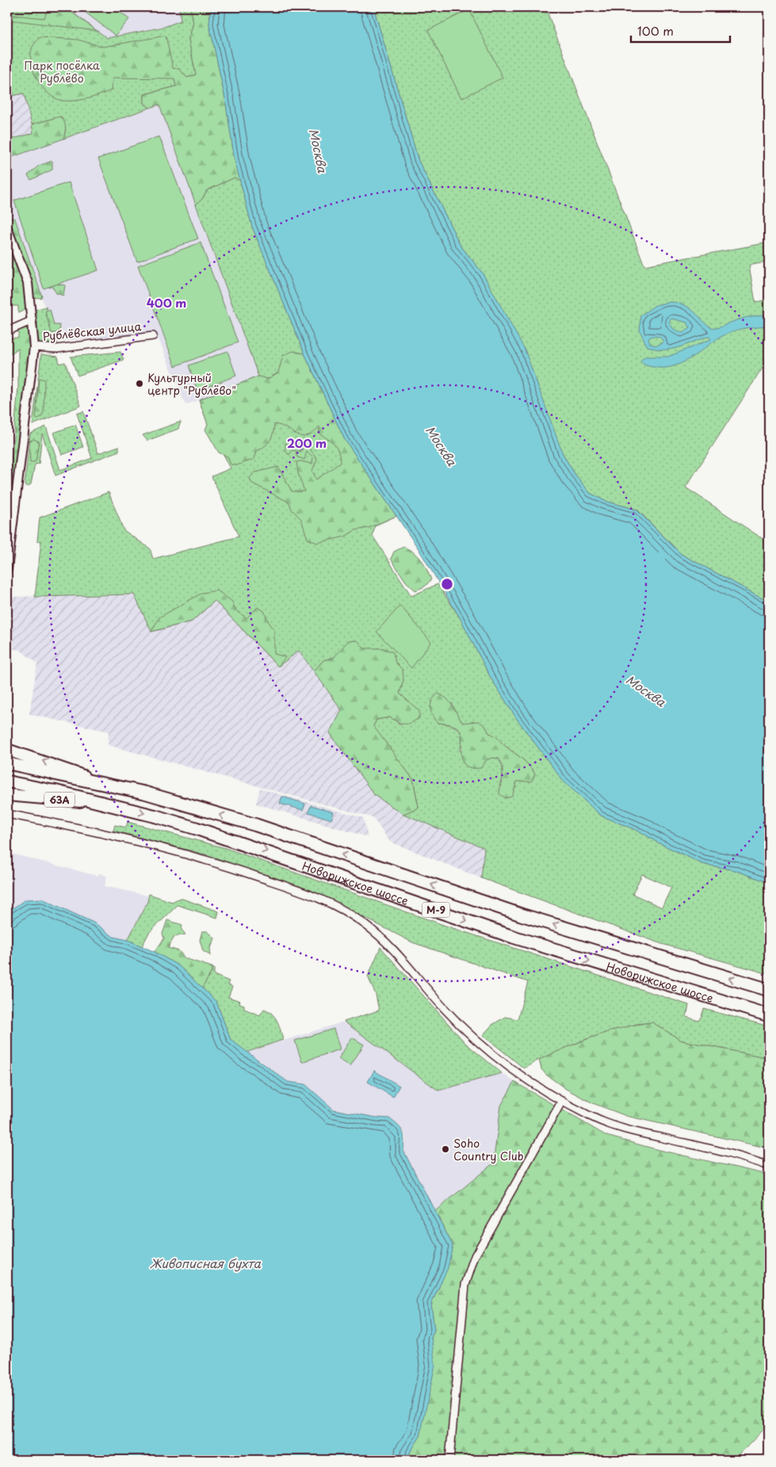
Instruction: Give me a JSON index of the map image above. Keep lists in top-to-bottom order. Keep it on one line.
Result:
{"streets":{"highway":["63A","Новорижское шоссе","М-9"],"street":["Рублёвская улица"]},"crossings":[["63A","Новорижское шоссе"]],"water":["Москва","Живописная бухта"],"parks":["Парк посёлка Рублёво"],"places":["Культурный центр \"Рублёво\"","Soho Country Club"],"scale_bar":"100 m","rings":["400 m","200 m"]}
